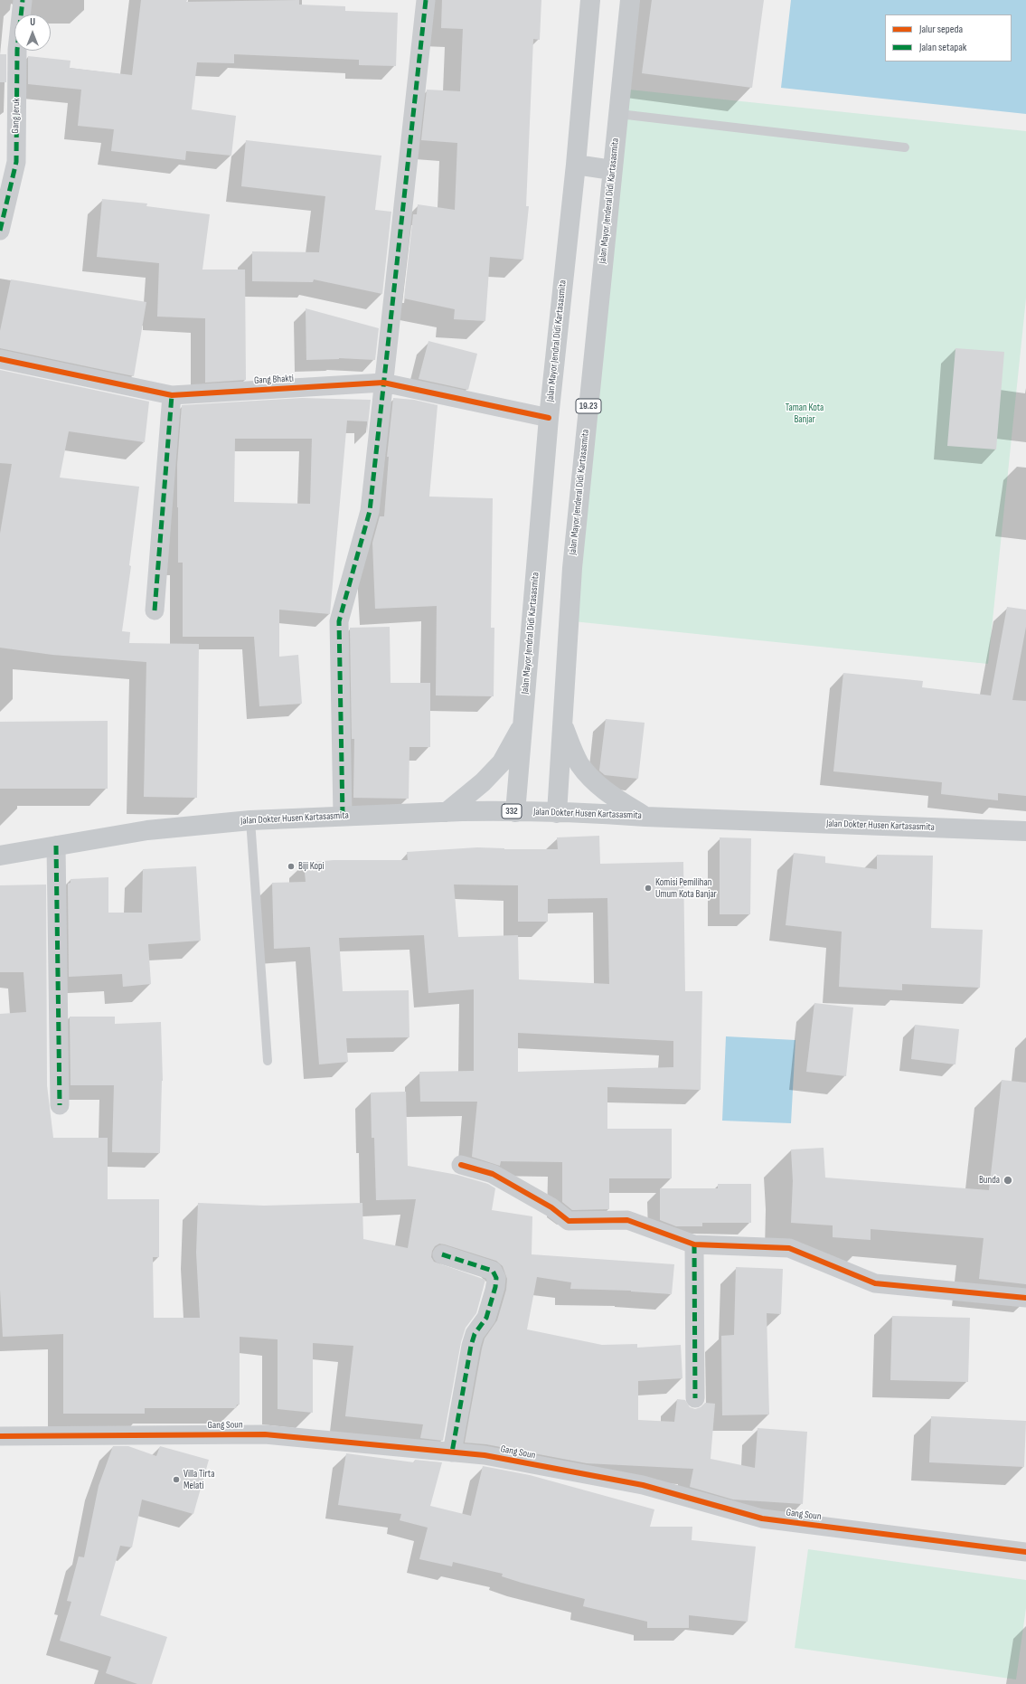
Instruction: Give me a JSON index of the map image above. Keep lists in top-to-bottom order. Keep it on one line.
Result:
{"streets":{"main road":["Jalan Mayor Jenderal Didi Kartasasmita","Jalan Mayor Jendral Didi Kartasasmita","19.23","332","Jalan Dokter Husen Kartasasmita"],"street":["Gang Jeruk","Gang Bhakti","Gang Soun"]},"crossings":[["Jalan Mayor Jenderal Didi Kartasasmita","Jalan Dokter Husen Kartasasmita"],["Jalan Mayor Jendral Didi Kartasasmita","Gang Bhakti"],["Jalan Mayor Jendral Didi Kartasasmita","Jalan Dokter Husen Kartasasmita"]],"parks":["Taman Kota Banjar"],"places":["Biji Kopi","Komisi Pemilihan Umum Kota Banjar","Bunda","Villa Tirta Melati"],"legend":["Jalur sepeda","Jalan setapak"],"north":"top"}
